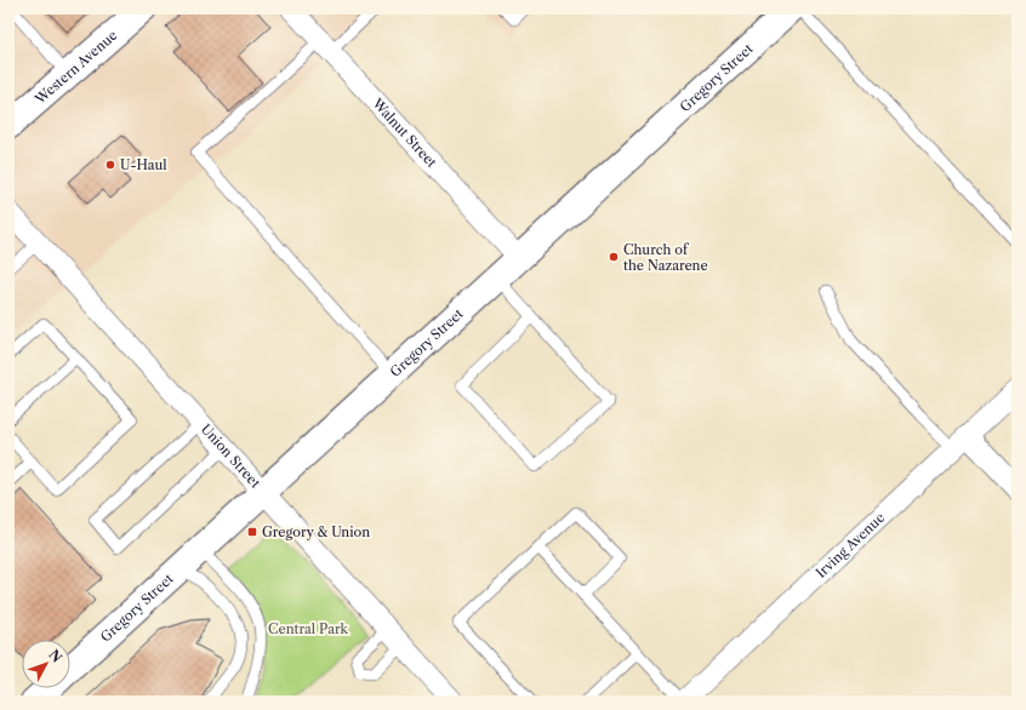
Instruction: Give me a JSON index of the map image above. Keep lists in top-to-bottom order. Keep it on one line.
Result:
{"streets":{"main road":["Western Avenue","Gregory Street"],"street":["Walnut Street","Union Street","Irving Avenue"]},"crossings":[["Gregory Street","Walnut Street"],["Gregory Street","Union Street"]],"parks":["Central Park"],"places":{"other":["U-Haul","Church of the Nazarene"],"transit":["Gregory & Union"]},"north":"top right"}
